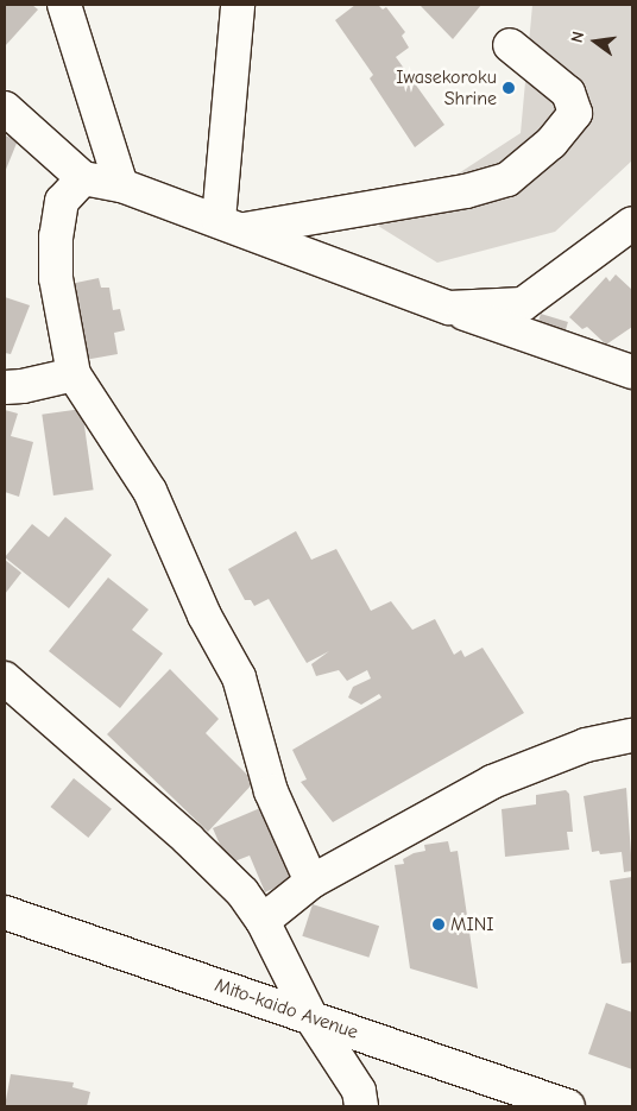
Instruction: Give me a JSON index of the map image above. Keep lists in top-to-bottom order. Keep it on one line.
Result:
{"streets":{"main road":["Mito-kaido Avenue"]},"places":["Iwasekoroku Shrine","MINI"],"north":"left"}
